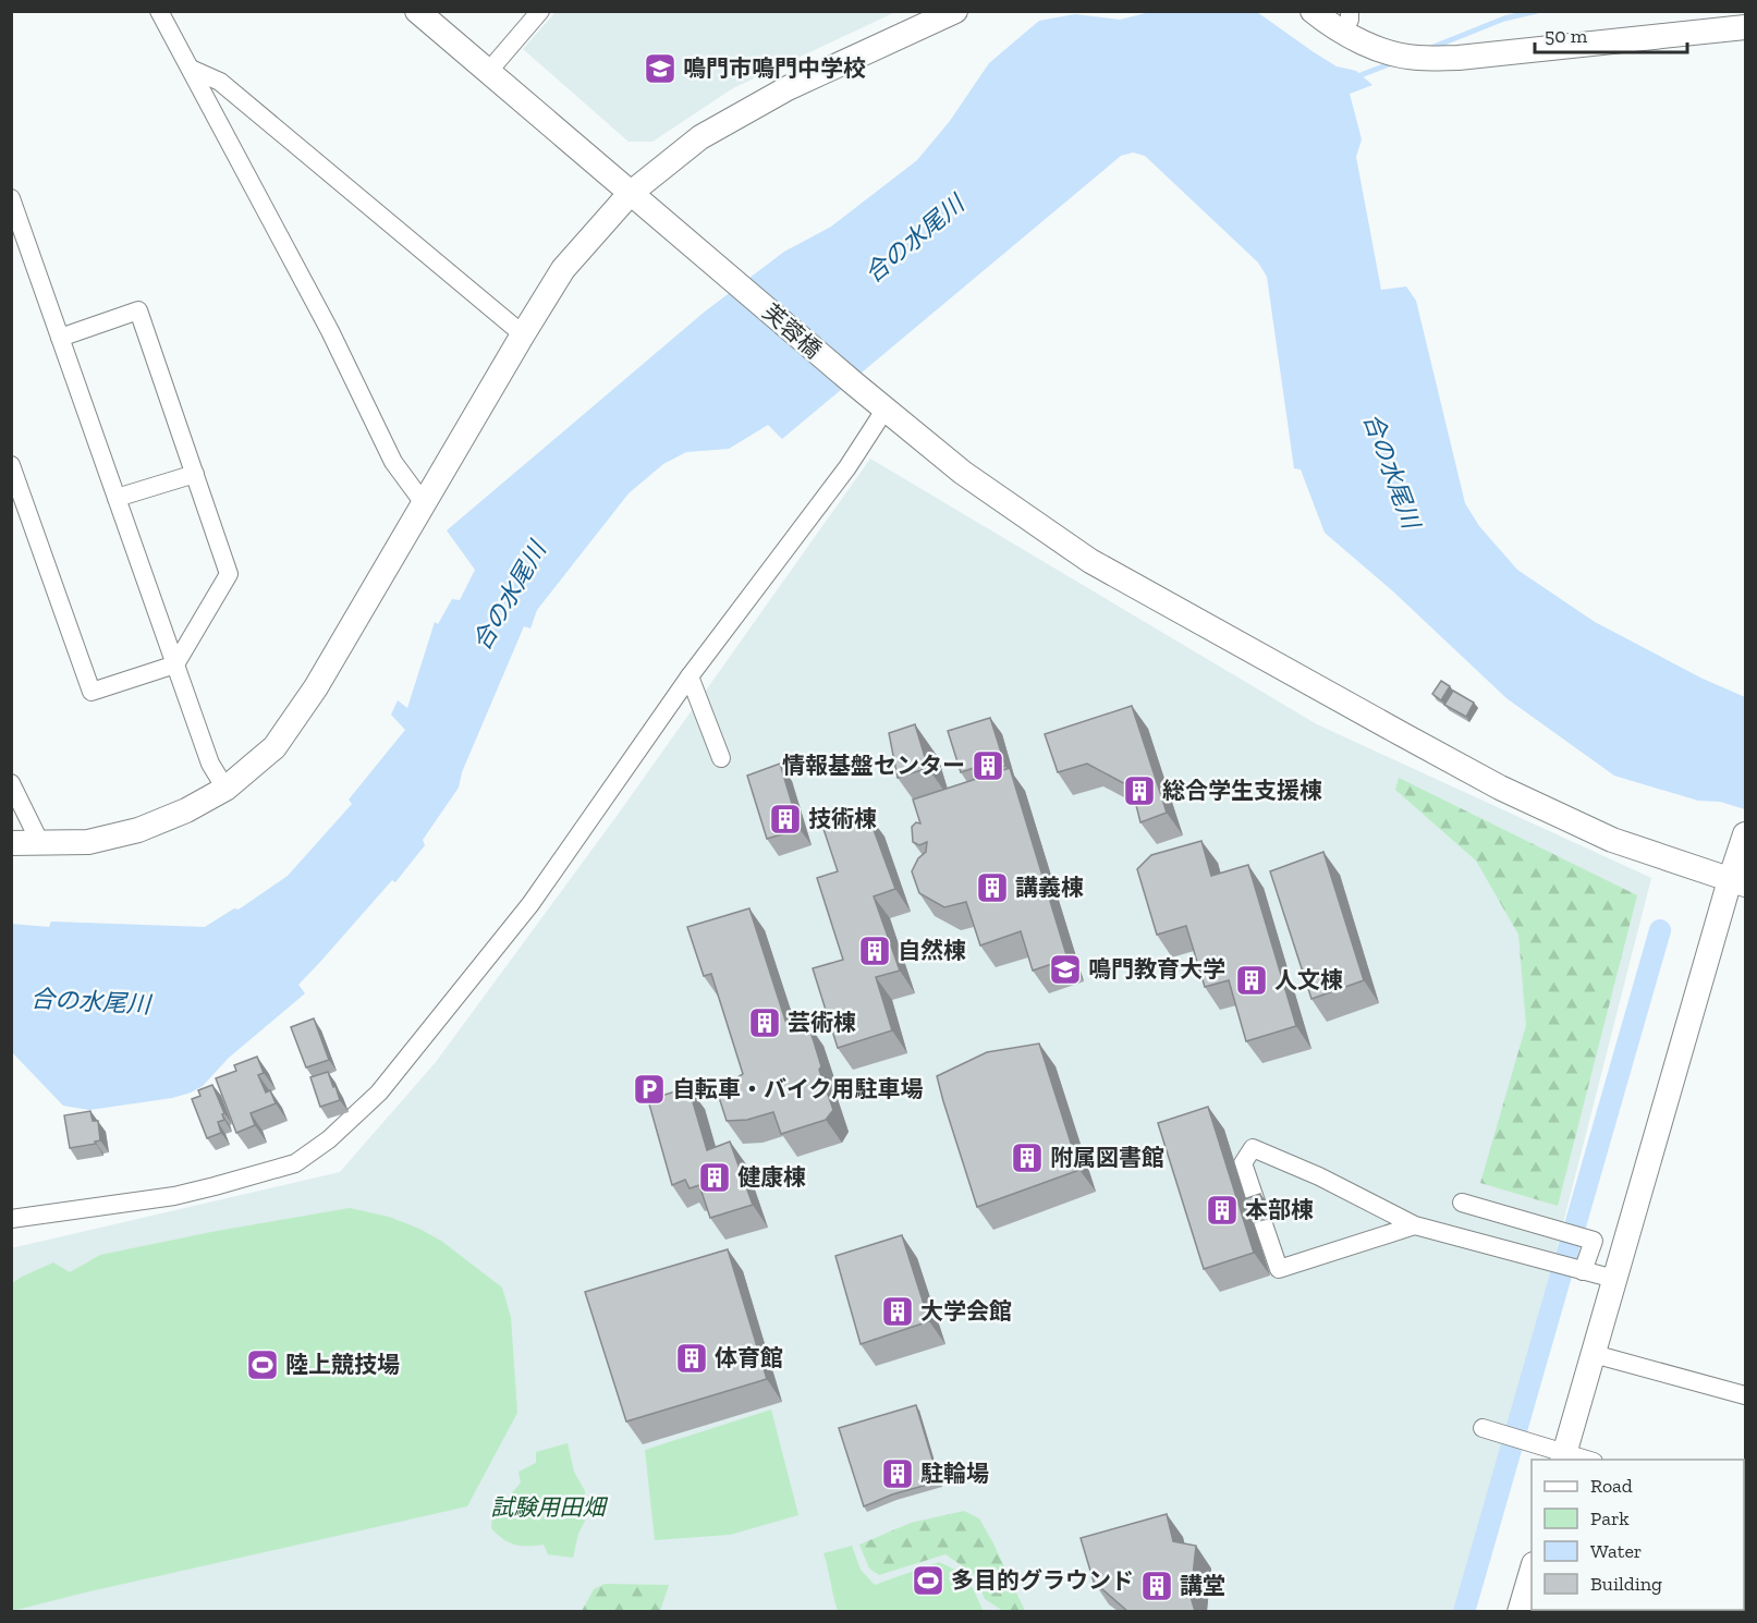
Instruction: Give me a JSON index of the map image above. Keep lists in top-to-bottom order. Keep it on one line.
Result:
{"streets":{"street":["芙蓉橋"]},"water":["合の水尾川"],"parks":["試験用田畑"],"places":{"school or university":["鳴門市鳴門中学校","鳴門教育大学"],"building":["情報基盤センター","総合学生支援棟","技術棟","講義棟","自然棟","人文棟","芸術棟","附属図書館","健康棟","本部棟","大学会館","体育館","駐輪場","講堂"],"parking":["自転車・バイク用駐車場"],"sports":["陸上競技場","多目的グラウンド"]},"legend":["Road","Park","Water","Building"],"scale_bar":"50 m"}
